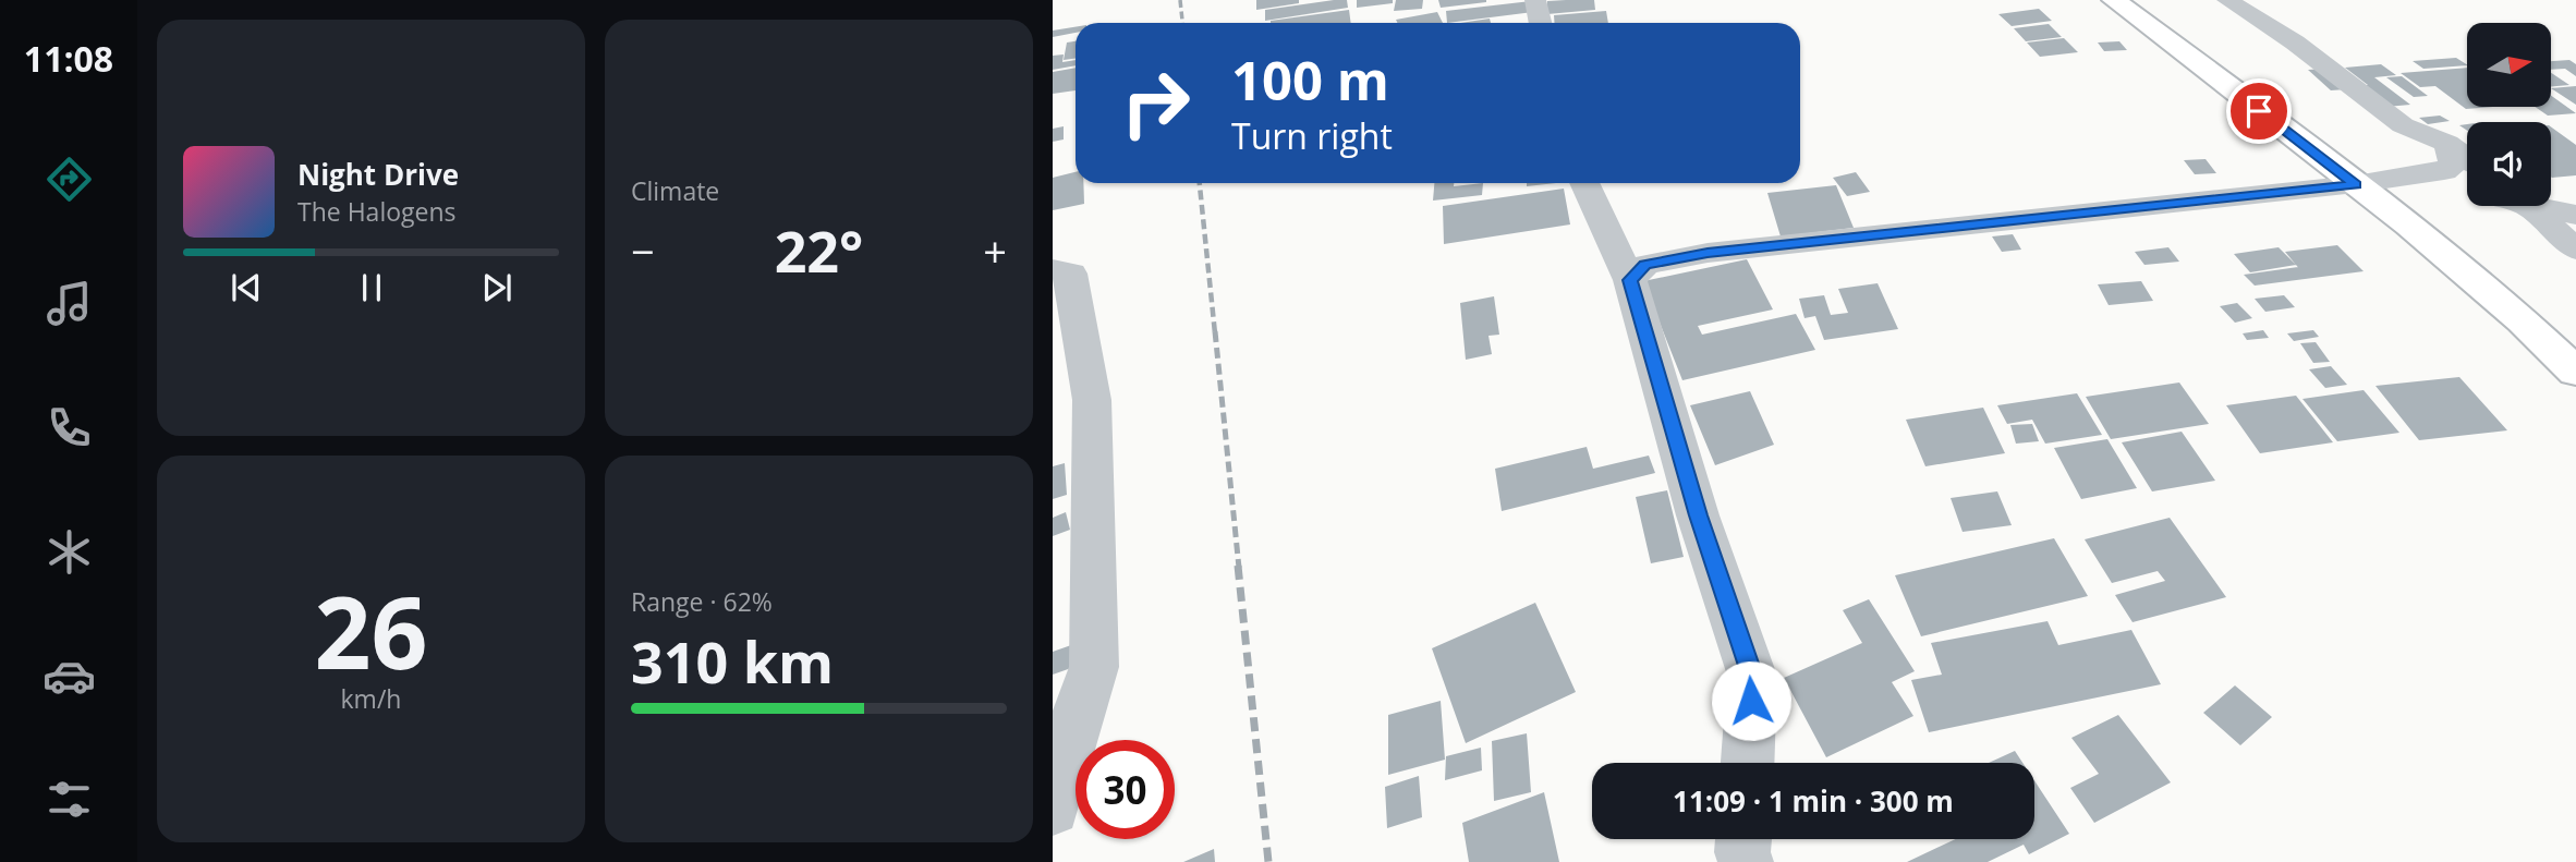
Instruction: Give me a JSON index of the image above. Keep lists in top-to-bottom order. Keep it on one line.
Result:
{"north":"right","page":{"tabs":"11:08","tile":["Climate",["26","km/h"],["Range · 62%","310 km"]],"turn":["100 m","Turn right"],"song":["Night Drive","The Halogens"],"heat":["−","22°","+"],"limit":"30","trip":"11:09 · 1 min · 300 m"}}
